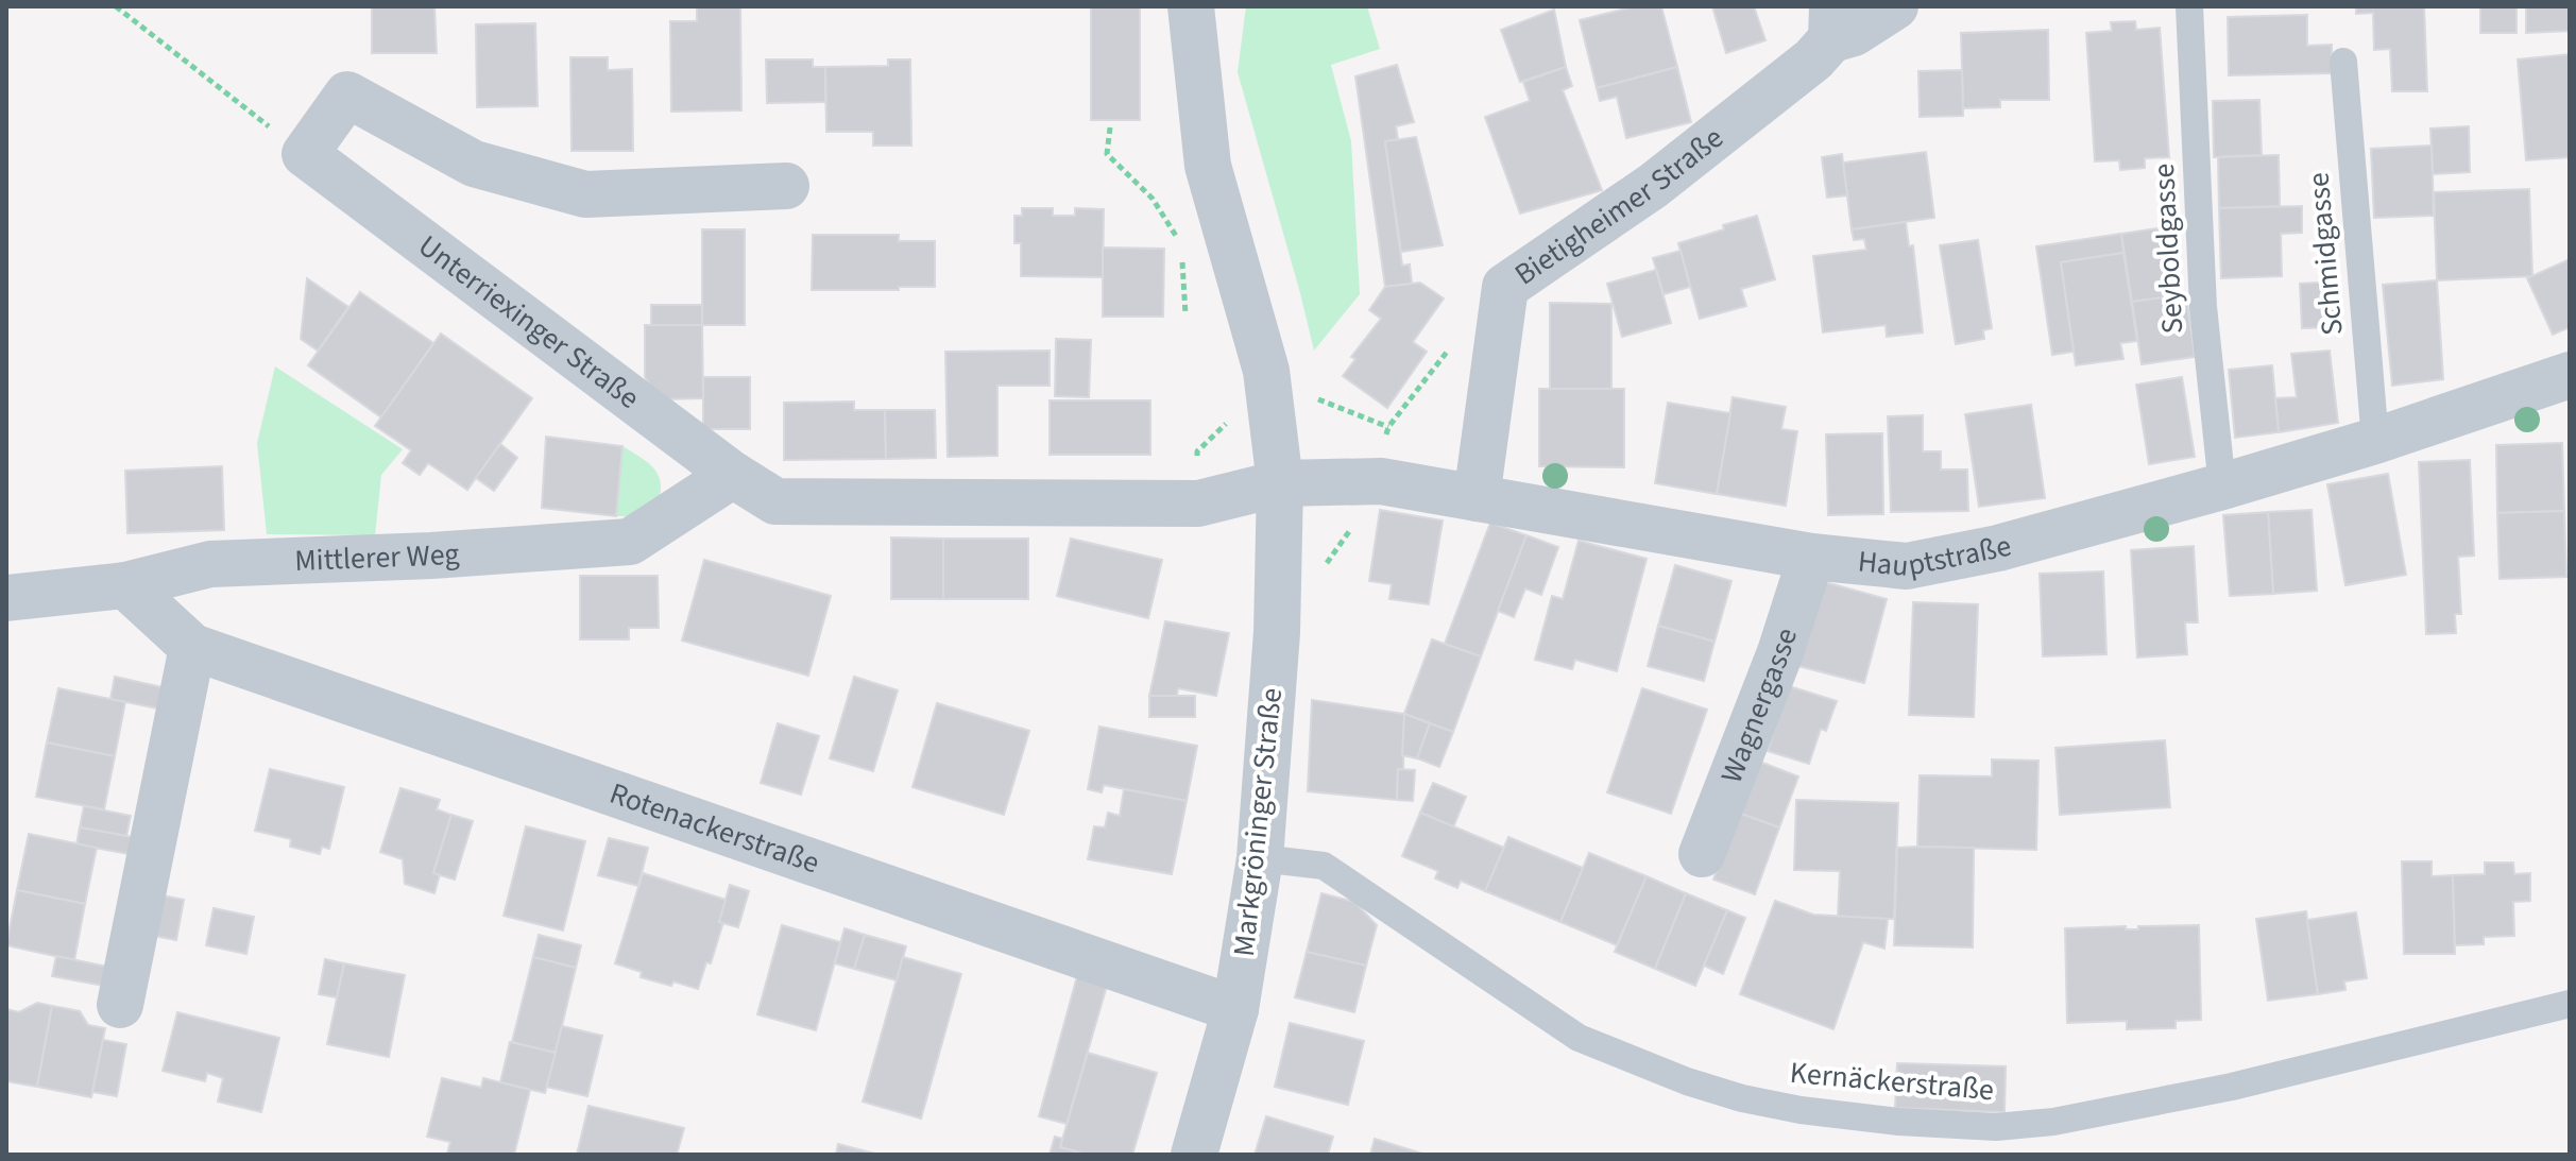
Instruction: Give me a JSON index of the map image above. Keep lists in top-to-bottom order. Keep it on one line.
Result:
{"streets":{"street":["Bietigheimer Straße","Unterriexinger Straße","Hauptstraße","Mittlerer Weg","Wagnergasse","Markgröninger Straße","Rotenackerstraße"],"lane":["Seyboldgasse","Schmidgasse","Kernäckerstraße"]},"crossings":[["Bietigheimer Straße","Hauptstraße"],["Seyboldgasse","Hauptstraße"],["Schmidgasse","Hauptstraße"],["Unterriexinger Straße","Hauptstraße"],["Unterriexinger Straße","Mittlerer Weg"],["Unterriexinger Straße","Markgröninger Straße"],["Hauptstraße","Wagnergasse"],["Hauptstraße","Markgröninger Straße"],["Mittlerer Weg","Rotenackerstraße"],["Markgröninger Straße","Rotenackerstraße"],["Markgröninger Straße","Kernäckerstraße"]]}
